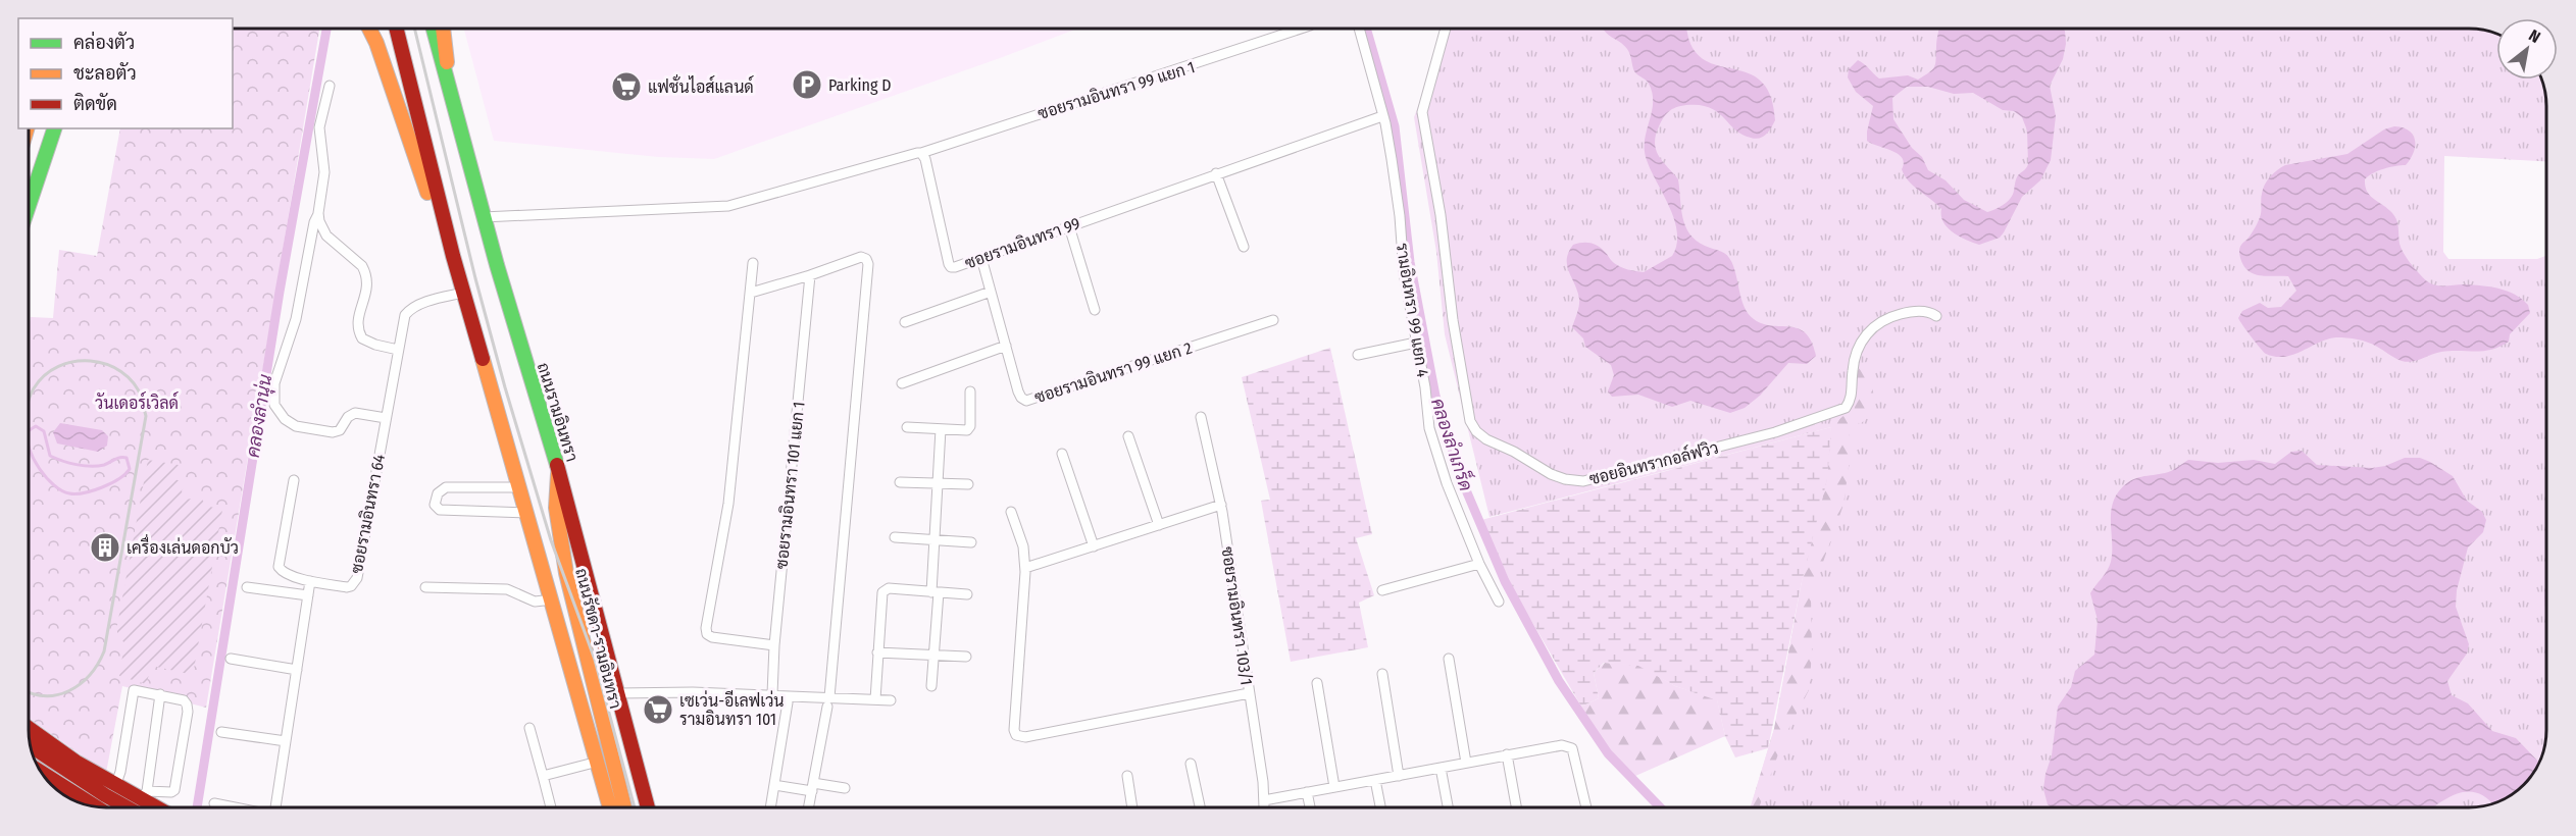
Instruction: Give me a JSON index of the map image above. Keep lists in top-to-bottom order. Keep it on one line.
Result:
{"streets":{"main road":["ถนนรามอินทรา","ถนนรัชดา-รามอินทรา"],"street":["ซอยรามอินทรา 99 แยก 1","ซอยรามอินทรา 99","รามอินทรา 99 แยก 4","ซอยรามอินทรา 99 แยก 2","ซอยอินทรากอล์ฟวิว","ซอยรามอินทรา 101 แยก 1","ซอยรามอินทรา 64","ซอยรามอินทรา 103/1"]},"crossings":[["ซอยรามอินทรา 99 แยก 1","ซอยรามอินทรา 99"],["ซอยรามอินทรา 99","รามอินทรา 99 แยก 4"],["ซอยรามอินทรา 99","ซอยรามอินทรา 99 แยก 2"],["ถนนรามอินทรา","ถนนรัชดา-รามอินทรา"]],"water":["คลองลำนุ่น","คลองลำเกร็ด"],"parks":["วันเดอร์เวิลด์"],"places":{"parking":["Parking D"],"supermarket":["แฟชั่นไอส์แลนด์","เซเว่น-อีเลฟเว่น รามอินทรา 101"],"building":["เครื่องเล่นดอกบัว"]},"legend":["คล่องตัว","ชะลอตัว","ติดขัด"],"north":"top right"}
